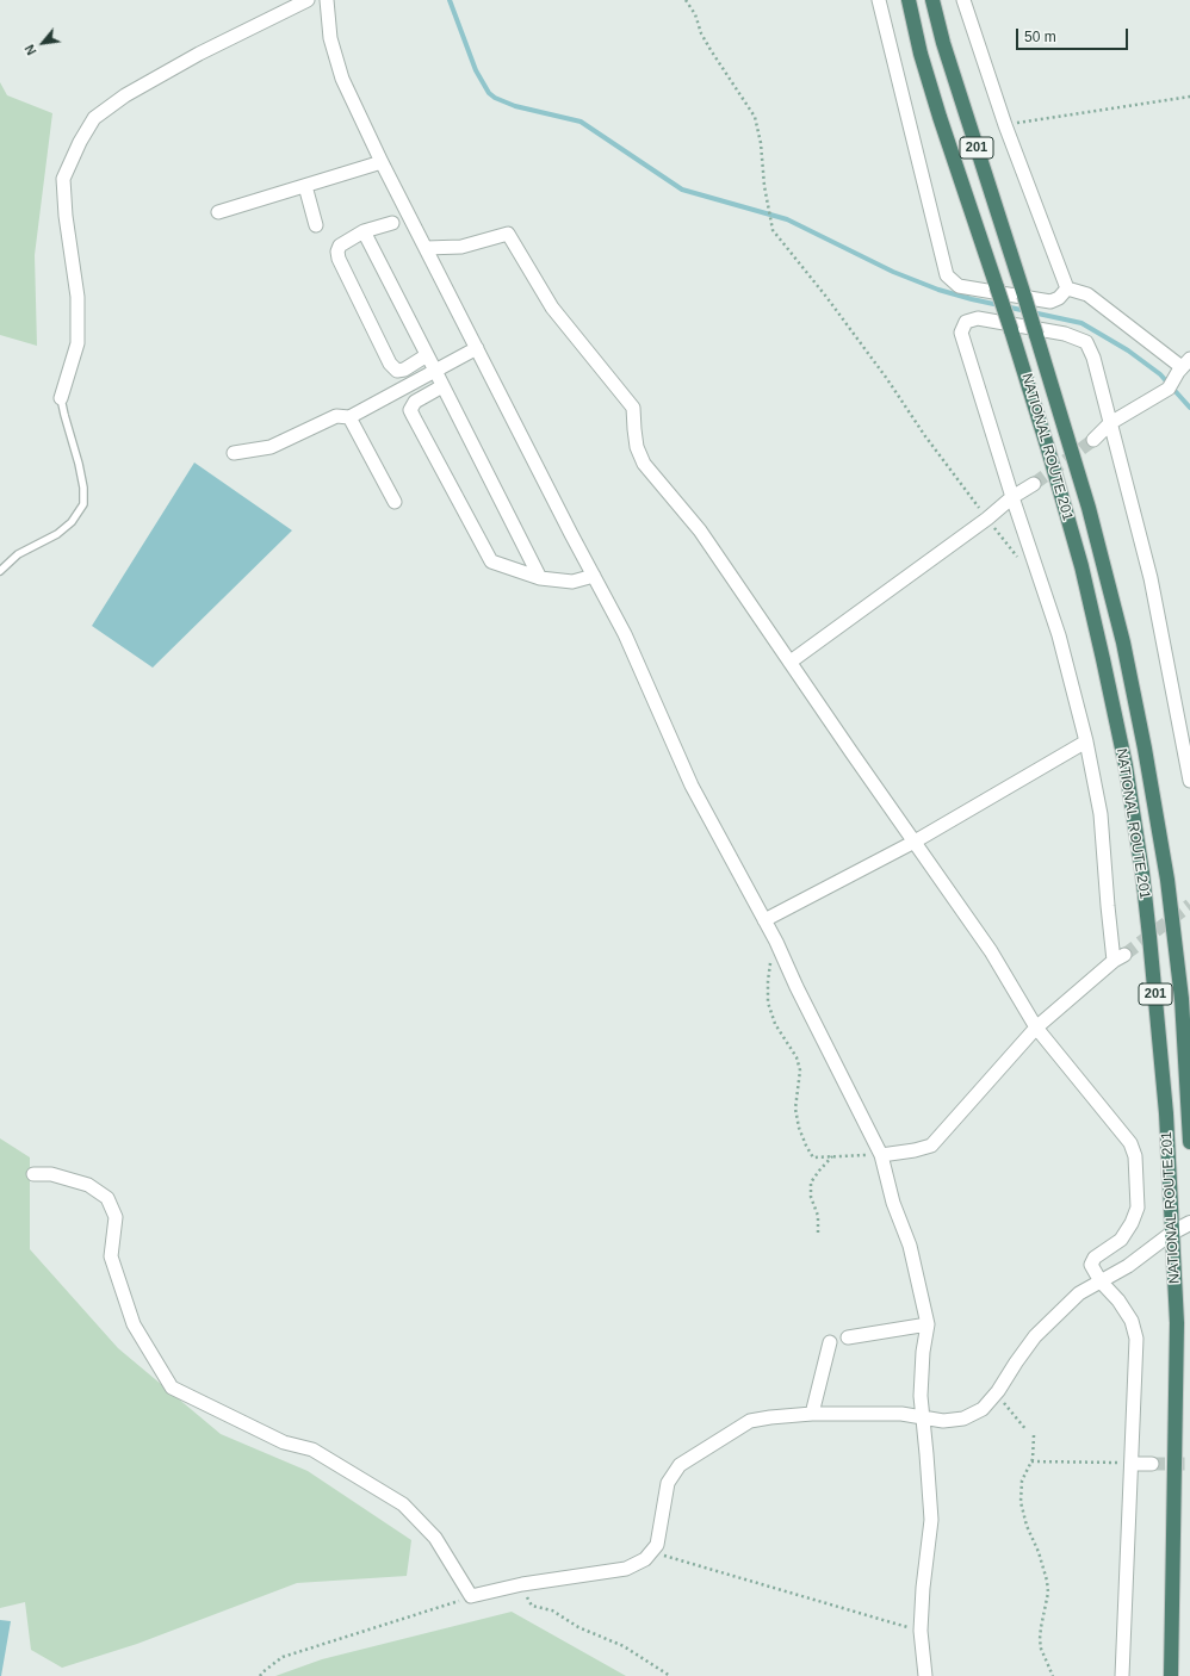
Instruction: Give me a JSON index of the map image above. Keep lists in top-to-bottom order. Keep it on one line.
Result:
{"streets":{"highway":["201","NATIONAL ROUTE 201"]},"scale_bar":"50 m","north":"bottom left"}
